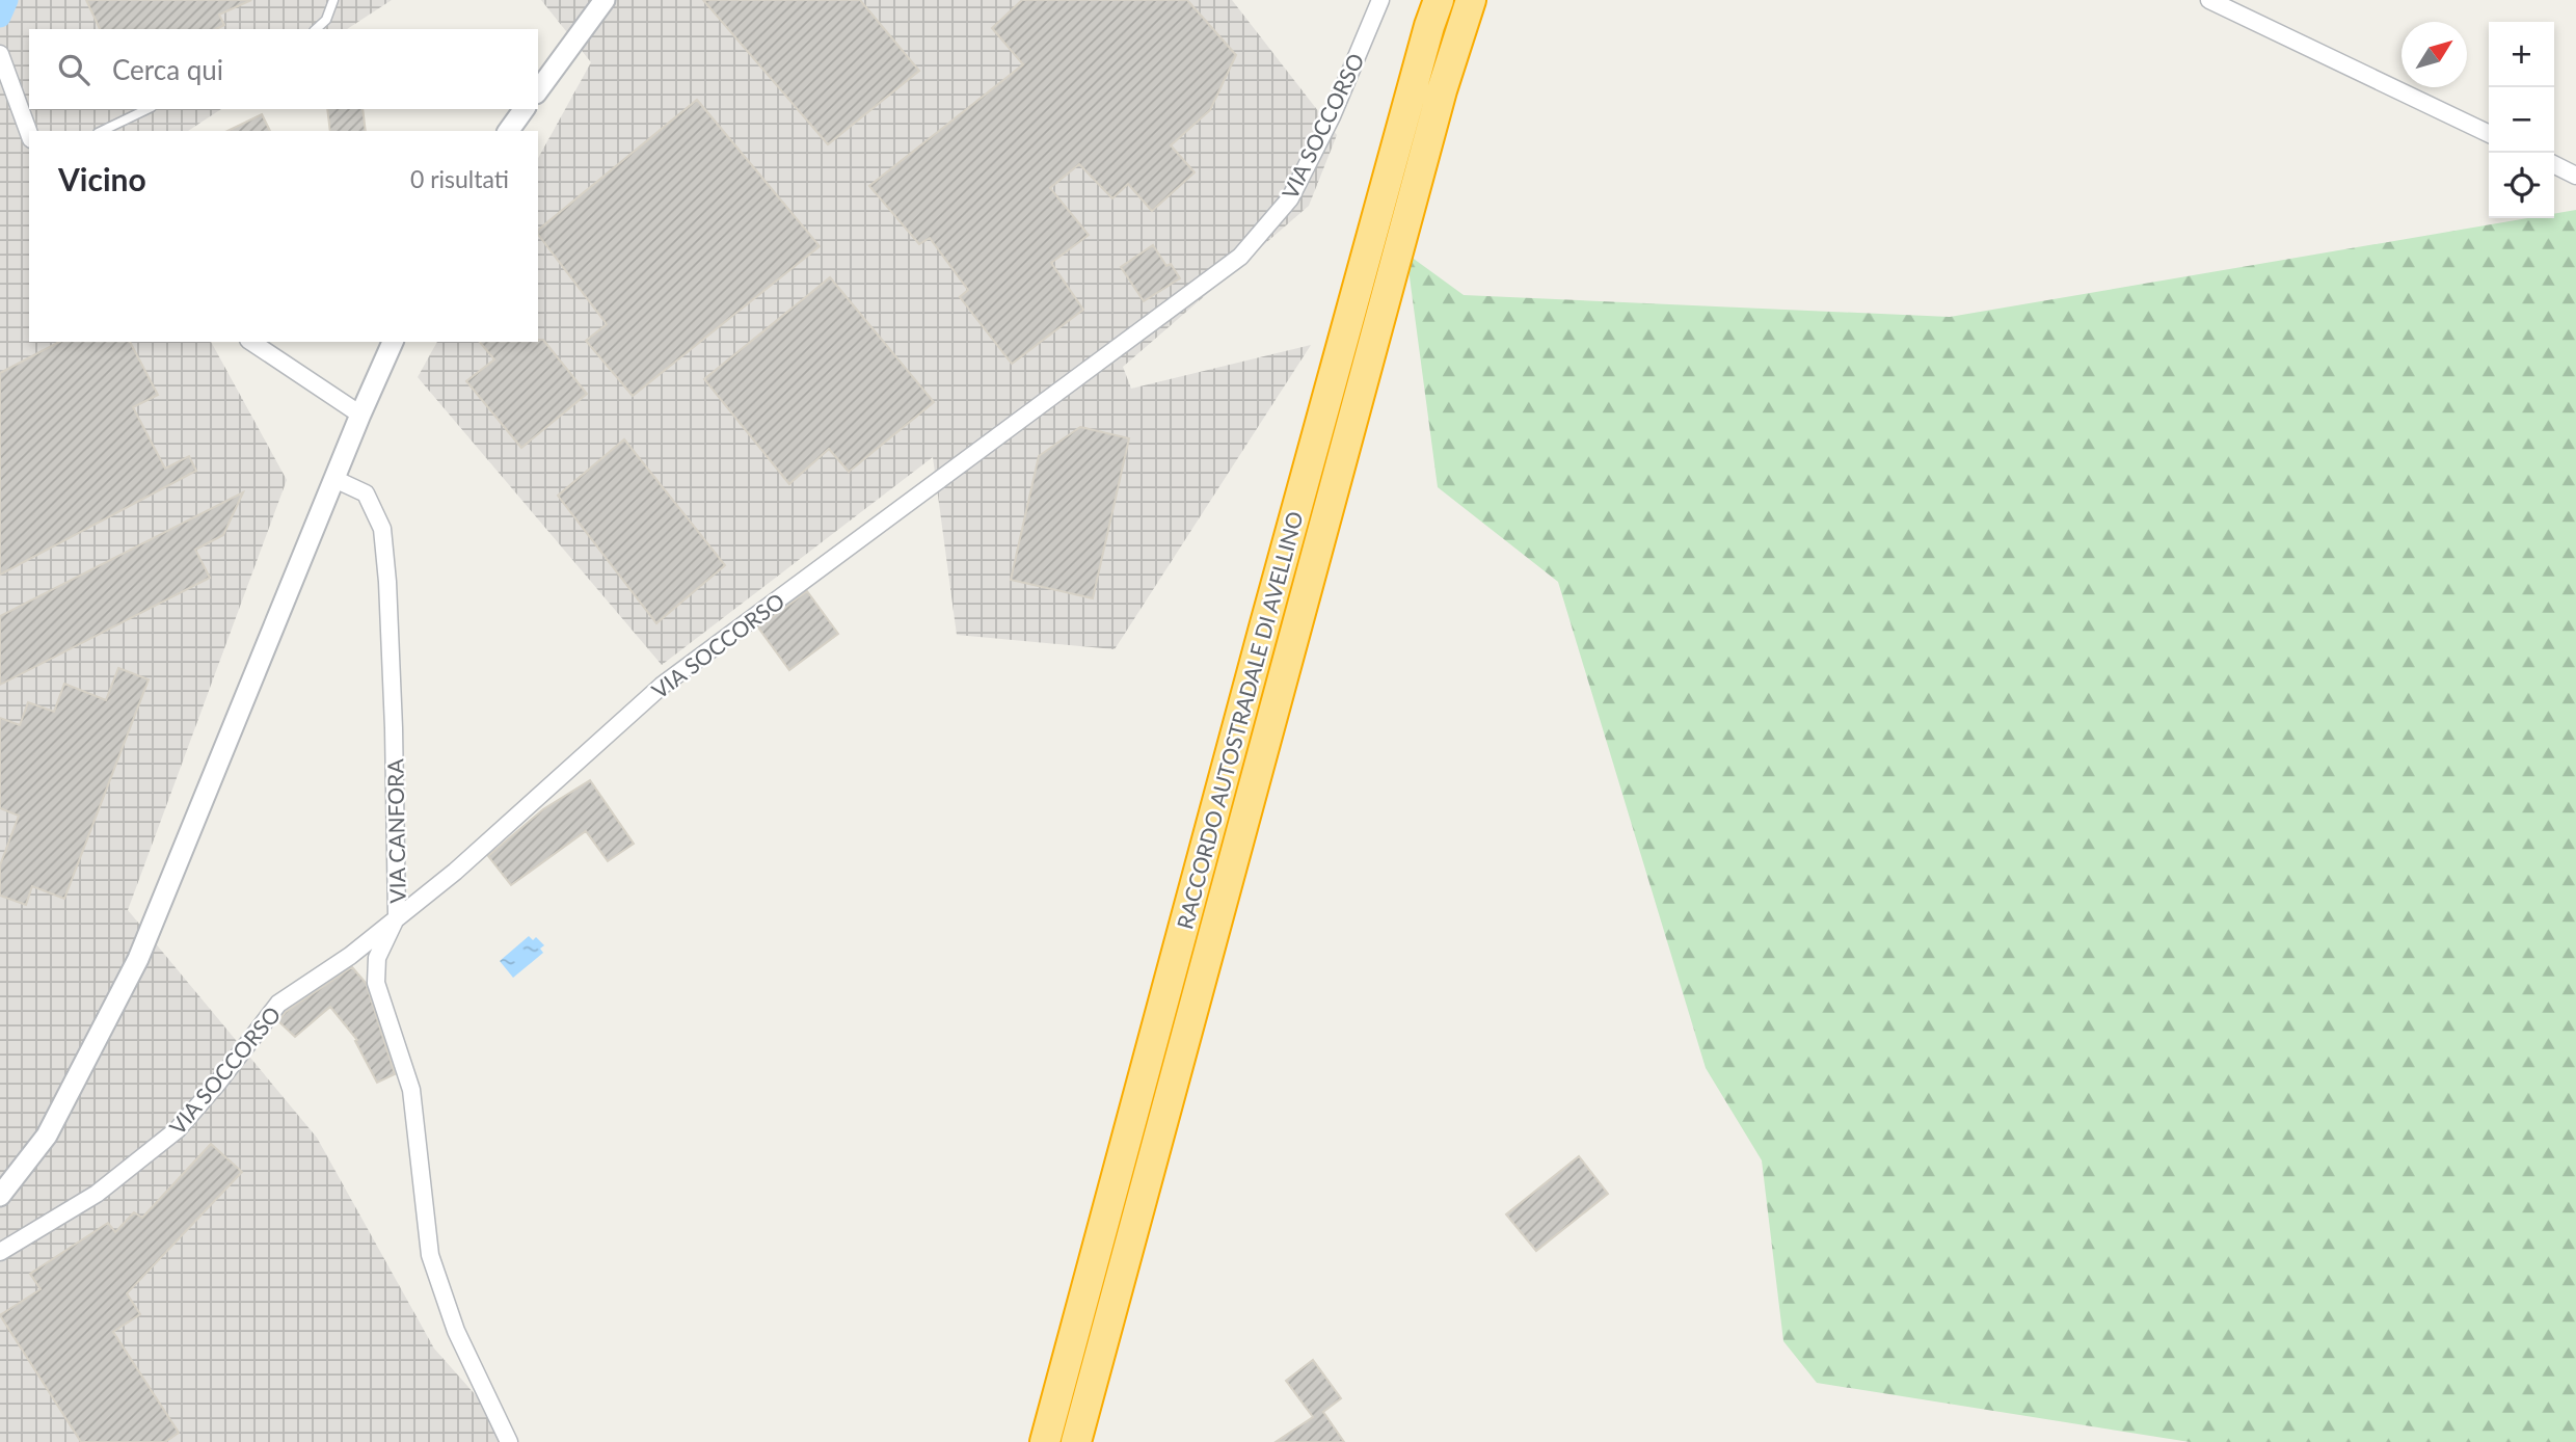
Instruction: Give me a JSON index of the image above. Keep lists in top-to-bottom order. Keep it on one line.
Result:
{"streets":{"highway":["RACCORDO AUTOSTRADALE DI AVELLINO"],"street":["VIA SOCCORSO","VIA CANFORA"]},"crossings":[["VIA SOCCORSO","VIA CANFORA"]],"north":"top right","page":{"map_buttons":["+","−"],"search":"Cerca qui","heading":["Vicino","0 risultati"]}}
